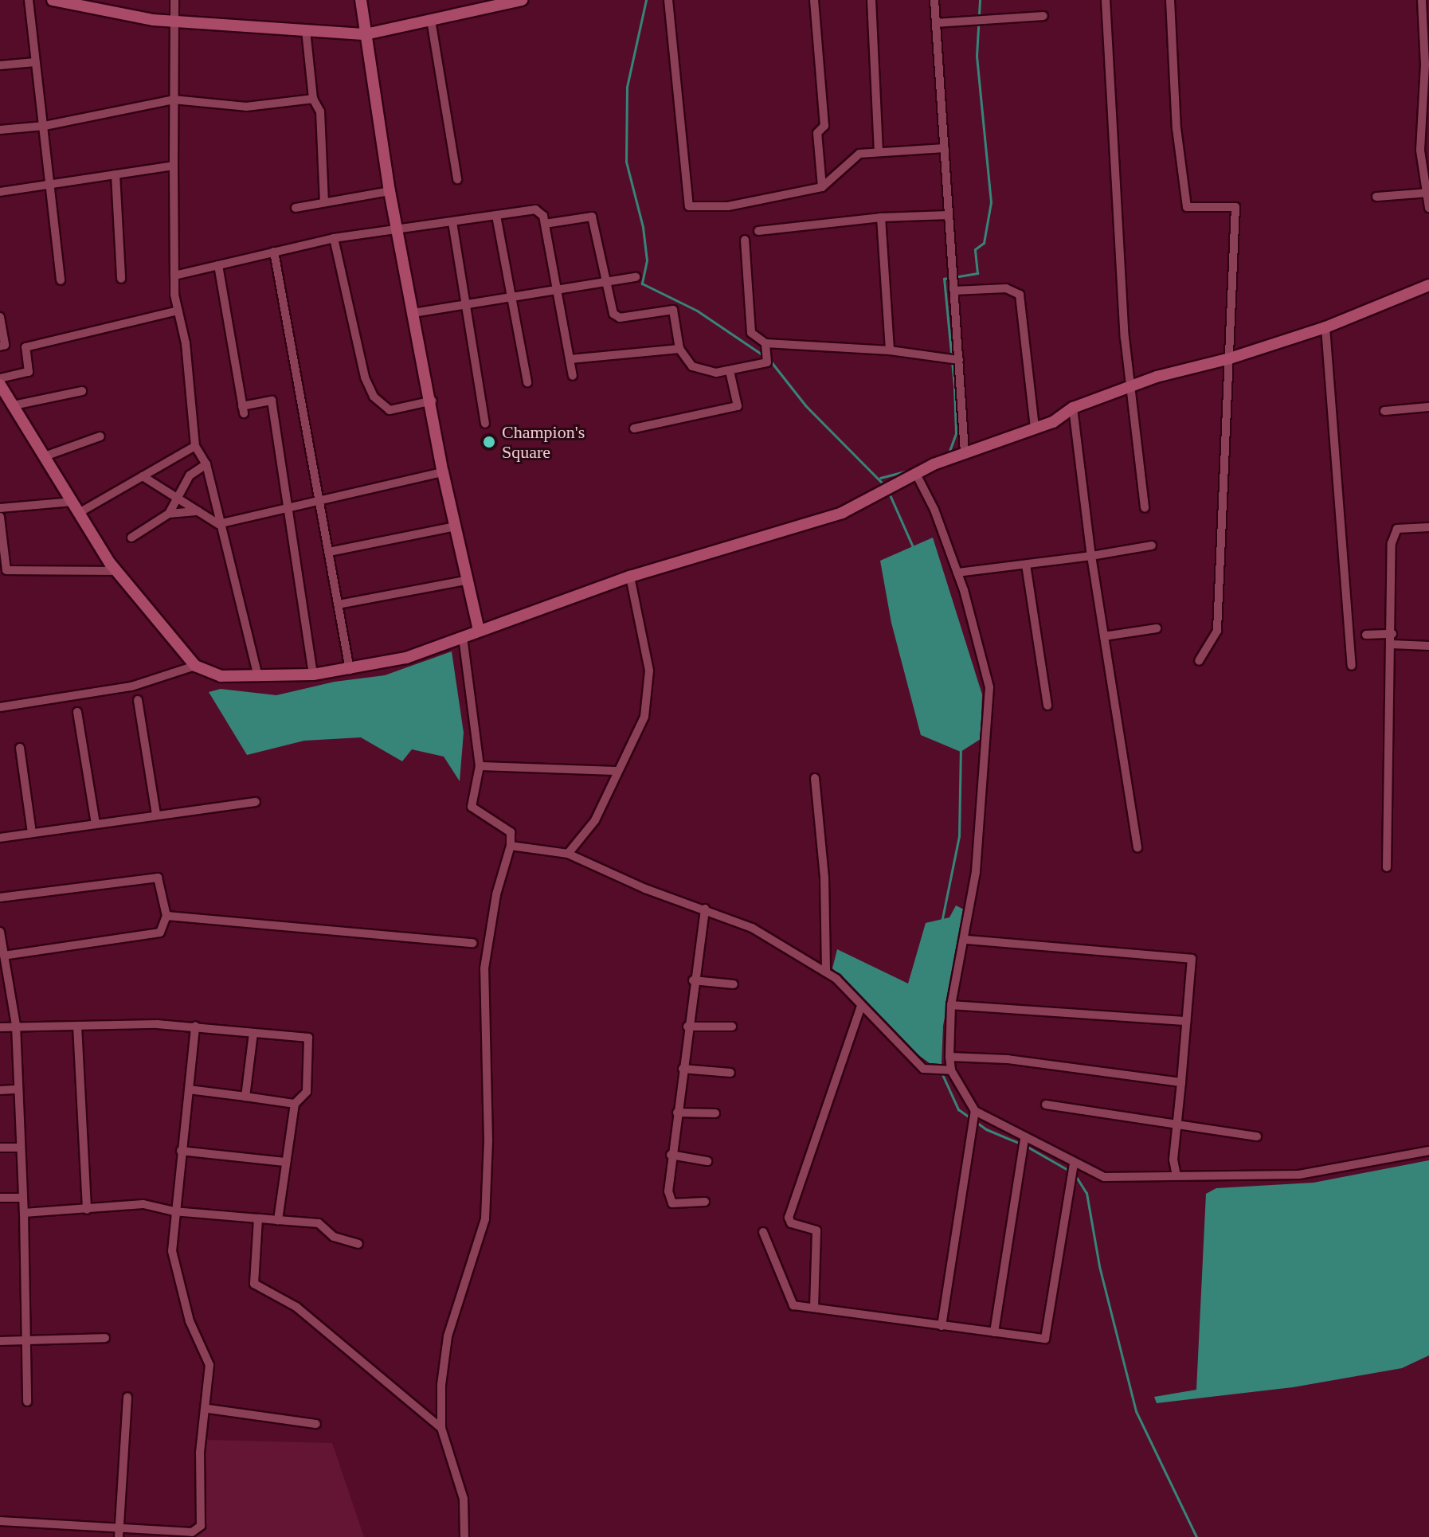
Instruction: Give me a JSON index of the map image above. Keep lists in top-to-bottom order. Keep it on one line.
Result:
{"places":["Champion's Square"]}
